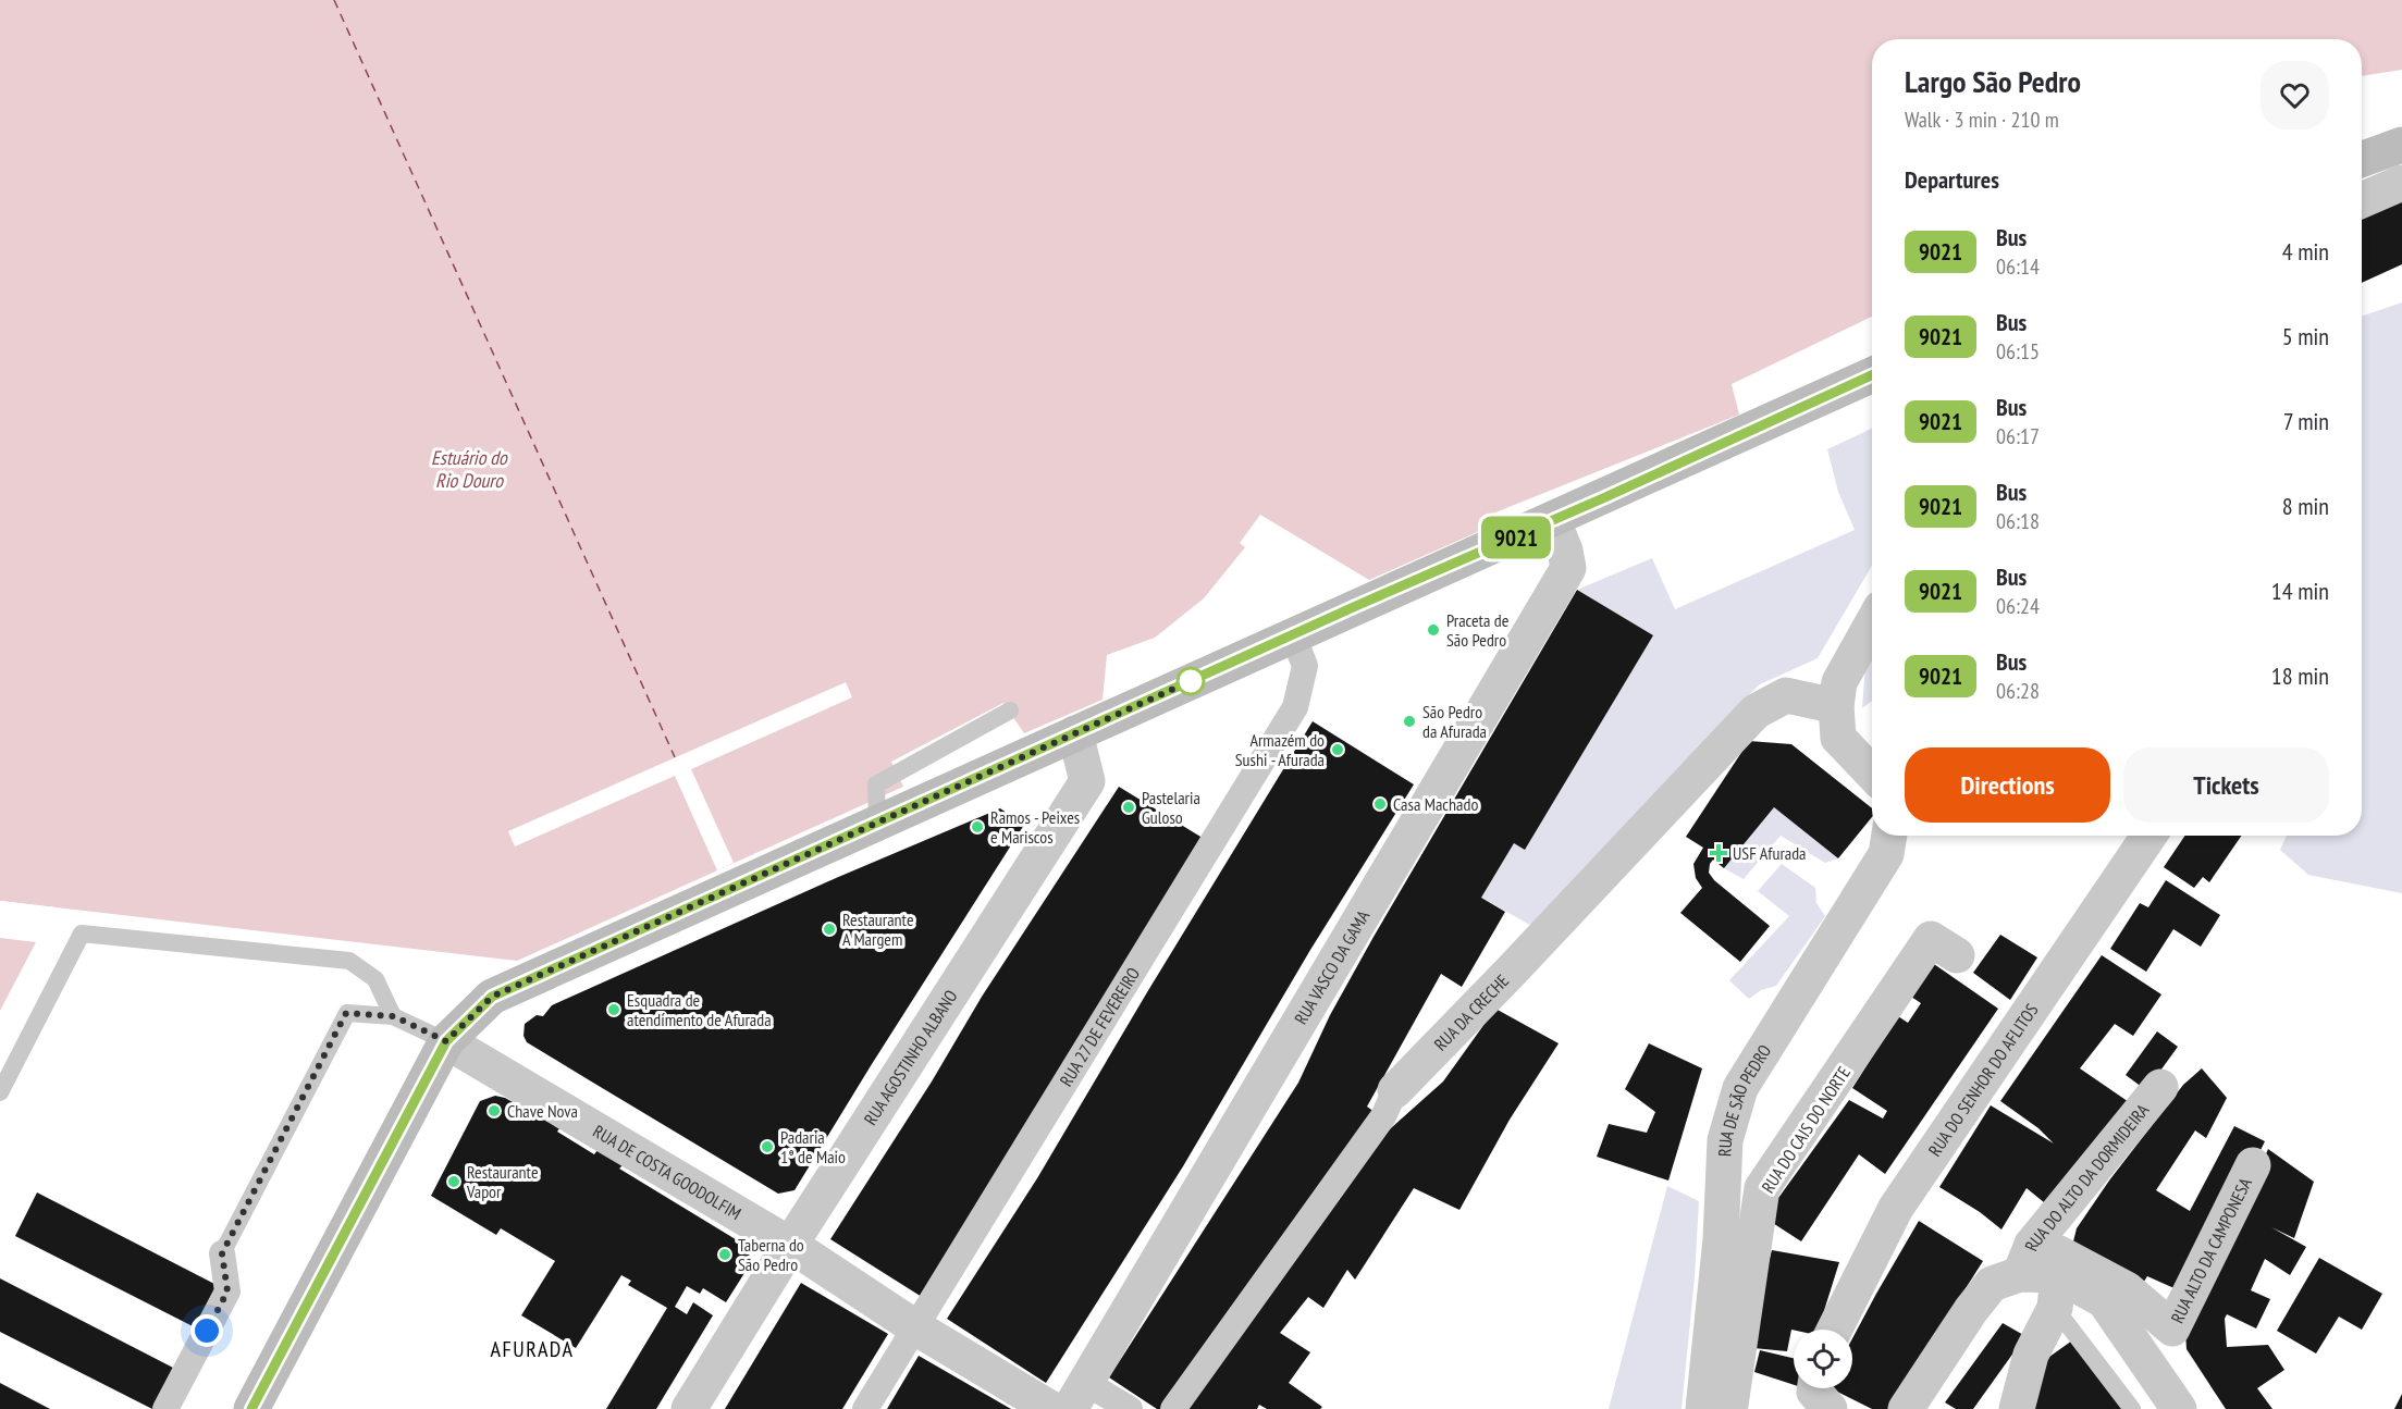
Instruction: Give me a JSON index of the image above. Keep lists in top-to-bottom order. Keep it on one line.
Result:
{"streets":{"street":["RUA VASCO DA GAMA","RUA DA CRECHE","RUA 27 DE FEVEREIRO","RUA AGOSTINHO ALBANO","RUA DO SENHOR DO AFLITOS","RUA DE SÃO PEDRO","RUA DO CAIS DO NORTE","RUA DE COSTA GOODOLFIM","RUA DO ALTO DA DORMIDEIRA","RUA ALTO DA CAMPONESA"]},"crossings":[["RUA 27 DE FEVEREIRO","RUA DE COSTA GOODOLFIM"],["RUA AGOSTINHO ALBANO","RUA DE COSTA GOODOLFIM"],["RUA DO ALTO DA DORMIDEIRA","RUA ALTO DA CAMPONESA"]],"districts":["AFURADA"],"water":["Estuário do Rio Douro"],"places":{"other":["Praceta de São Pedro","São Pedro da Afurada","Armazém do Sushi - Afurada","Casa Machado","Pastelaria Guloso","Ramos - Peixes e Mariscos","Restaurante A Margem","Esquadra de atendimento de Afurada","Chave Nova","Padaria 1° de Maio","Restaurante Vapor","Taberna do São Pedro"],"health":["USF Afurada"]},"lines":["bus line 9021"],"page":{"on_map":"9021","heading":[["Largo São Pedro","Walk · 3 min · 210 m"],"Departures"],"list":[{"mark":"9021","name":"Bus","note":"06:14","value":"4 min"},{"mark":"9021","name":"Bus","note":"06:15","value":"5 min"},{"mark":"9021","name":"Bus","note":"06:17","value":"7 min"},{"mark":"9021","name":"Bus","note":"06:18","value":"8 min"},{"mark":"9021","name":"Bus","note":"06:24","value":"14 min"},{"mark":"9021","name":"Bus","note":"06:28","value":"18 min"}],"buttons":["Directions","Tickets"]}}
